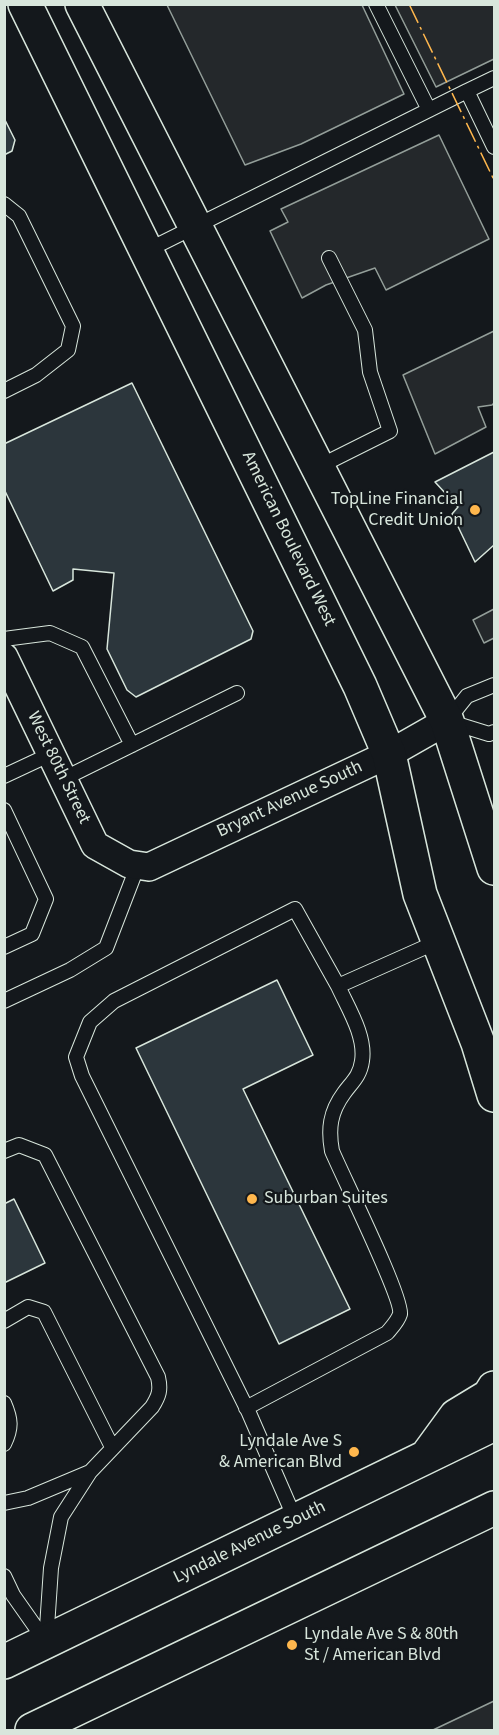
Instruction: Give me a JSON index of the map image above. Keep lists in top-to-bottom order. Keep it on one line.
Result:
{"streets":{"main road":["American Boulevard West","Lyndale Avenue South"],"street":["West 80th Street","Bryant Avenue South"]},"crossings":[["American Boulevard West","Bryant Avenue South"],["West 80th Street","Bryant Avenue South"]],"places":["TopLine Financial Credit Union","Suburban Suites","Lyndale Ave S & American Blvd","Lyndale Ave S & 80th St / American Blvd"]}
